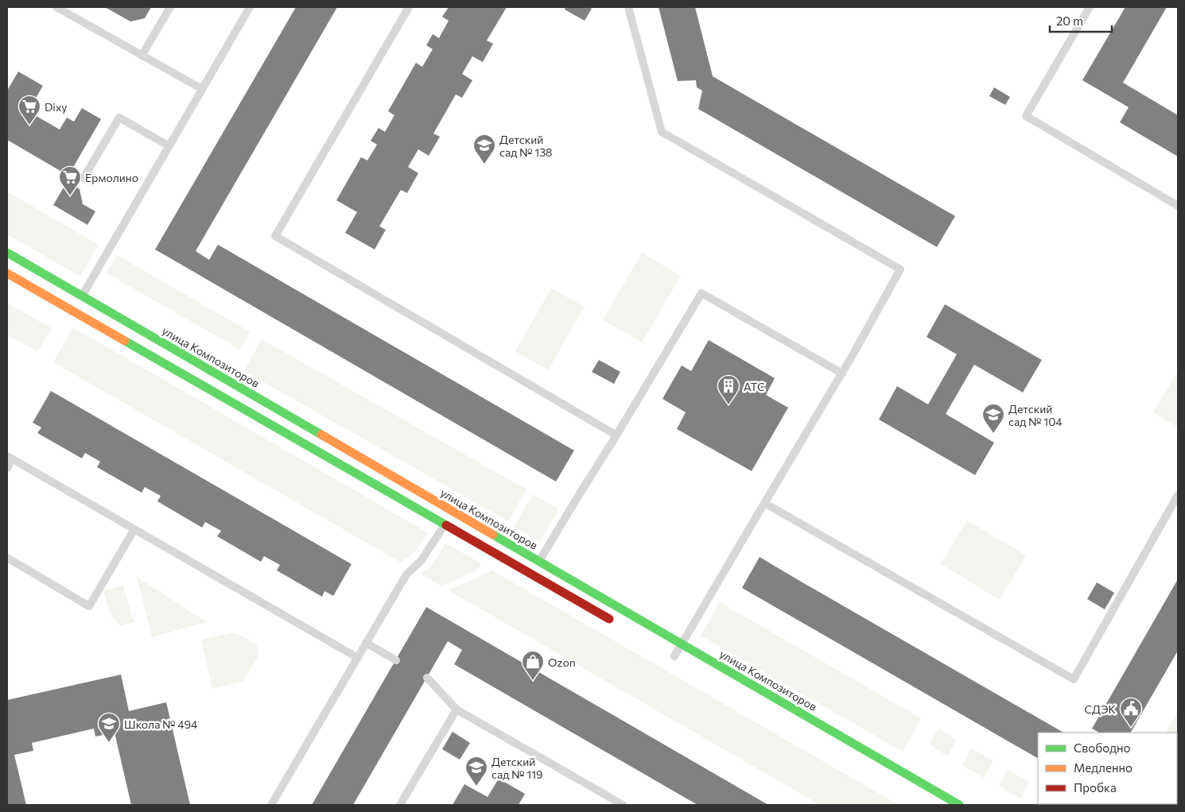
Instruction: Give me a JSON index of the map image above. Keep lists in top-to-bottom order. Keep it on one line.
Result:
{"streets":{"street":["улица Композиторов"]},"places":{"supermarket":["Dixy","Ермолино"],"school or university":["Детский сад № 138","Детский сад № 104","Школа № 494","Детский сад № 119"],"building":["АТС"],"shop":["Ozon"],"public building":["СДЭК"]},"legend":["Свободно","Медленно","Пробка"],"scale_bar":"20 m"}
